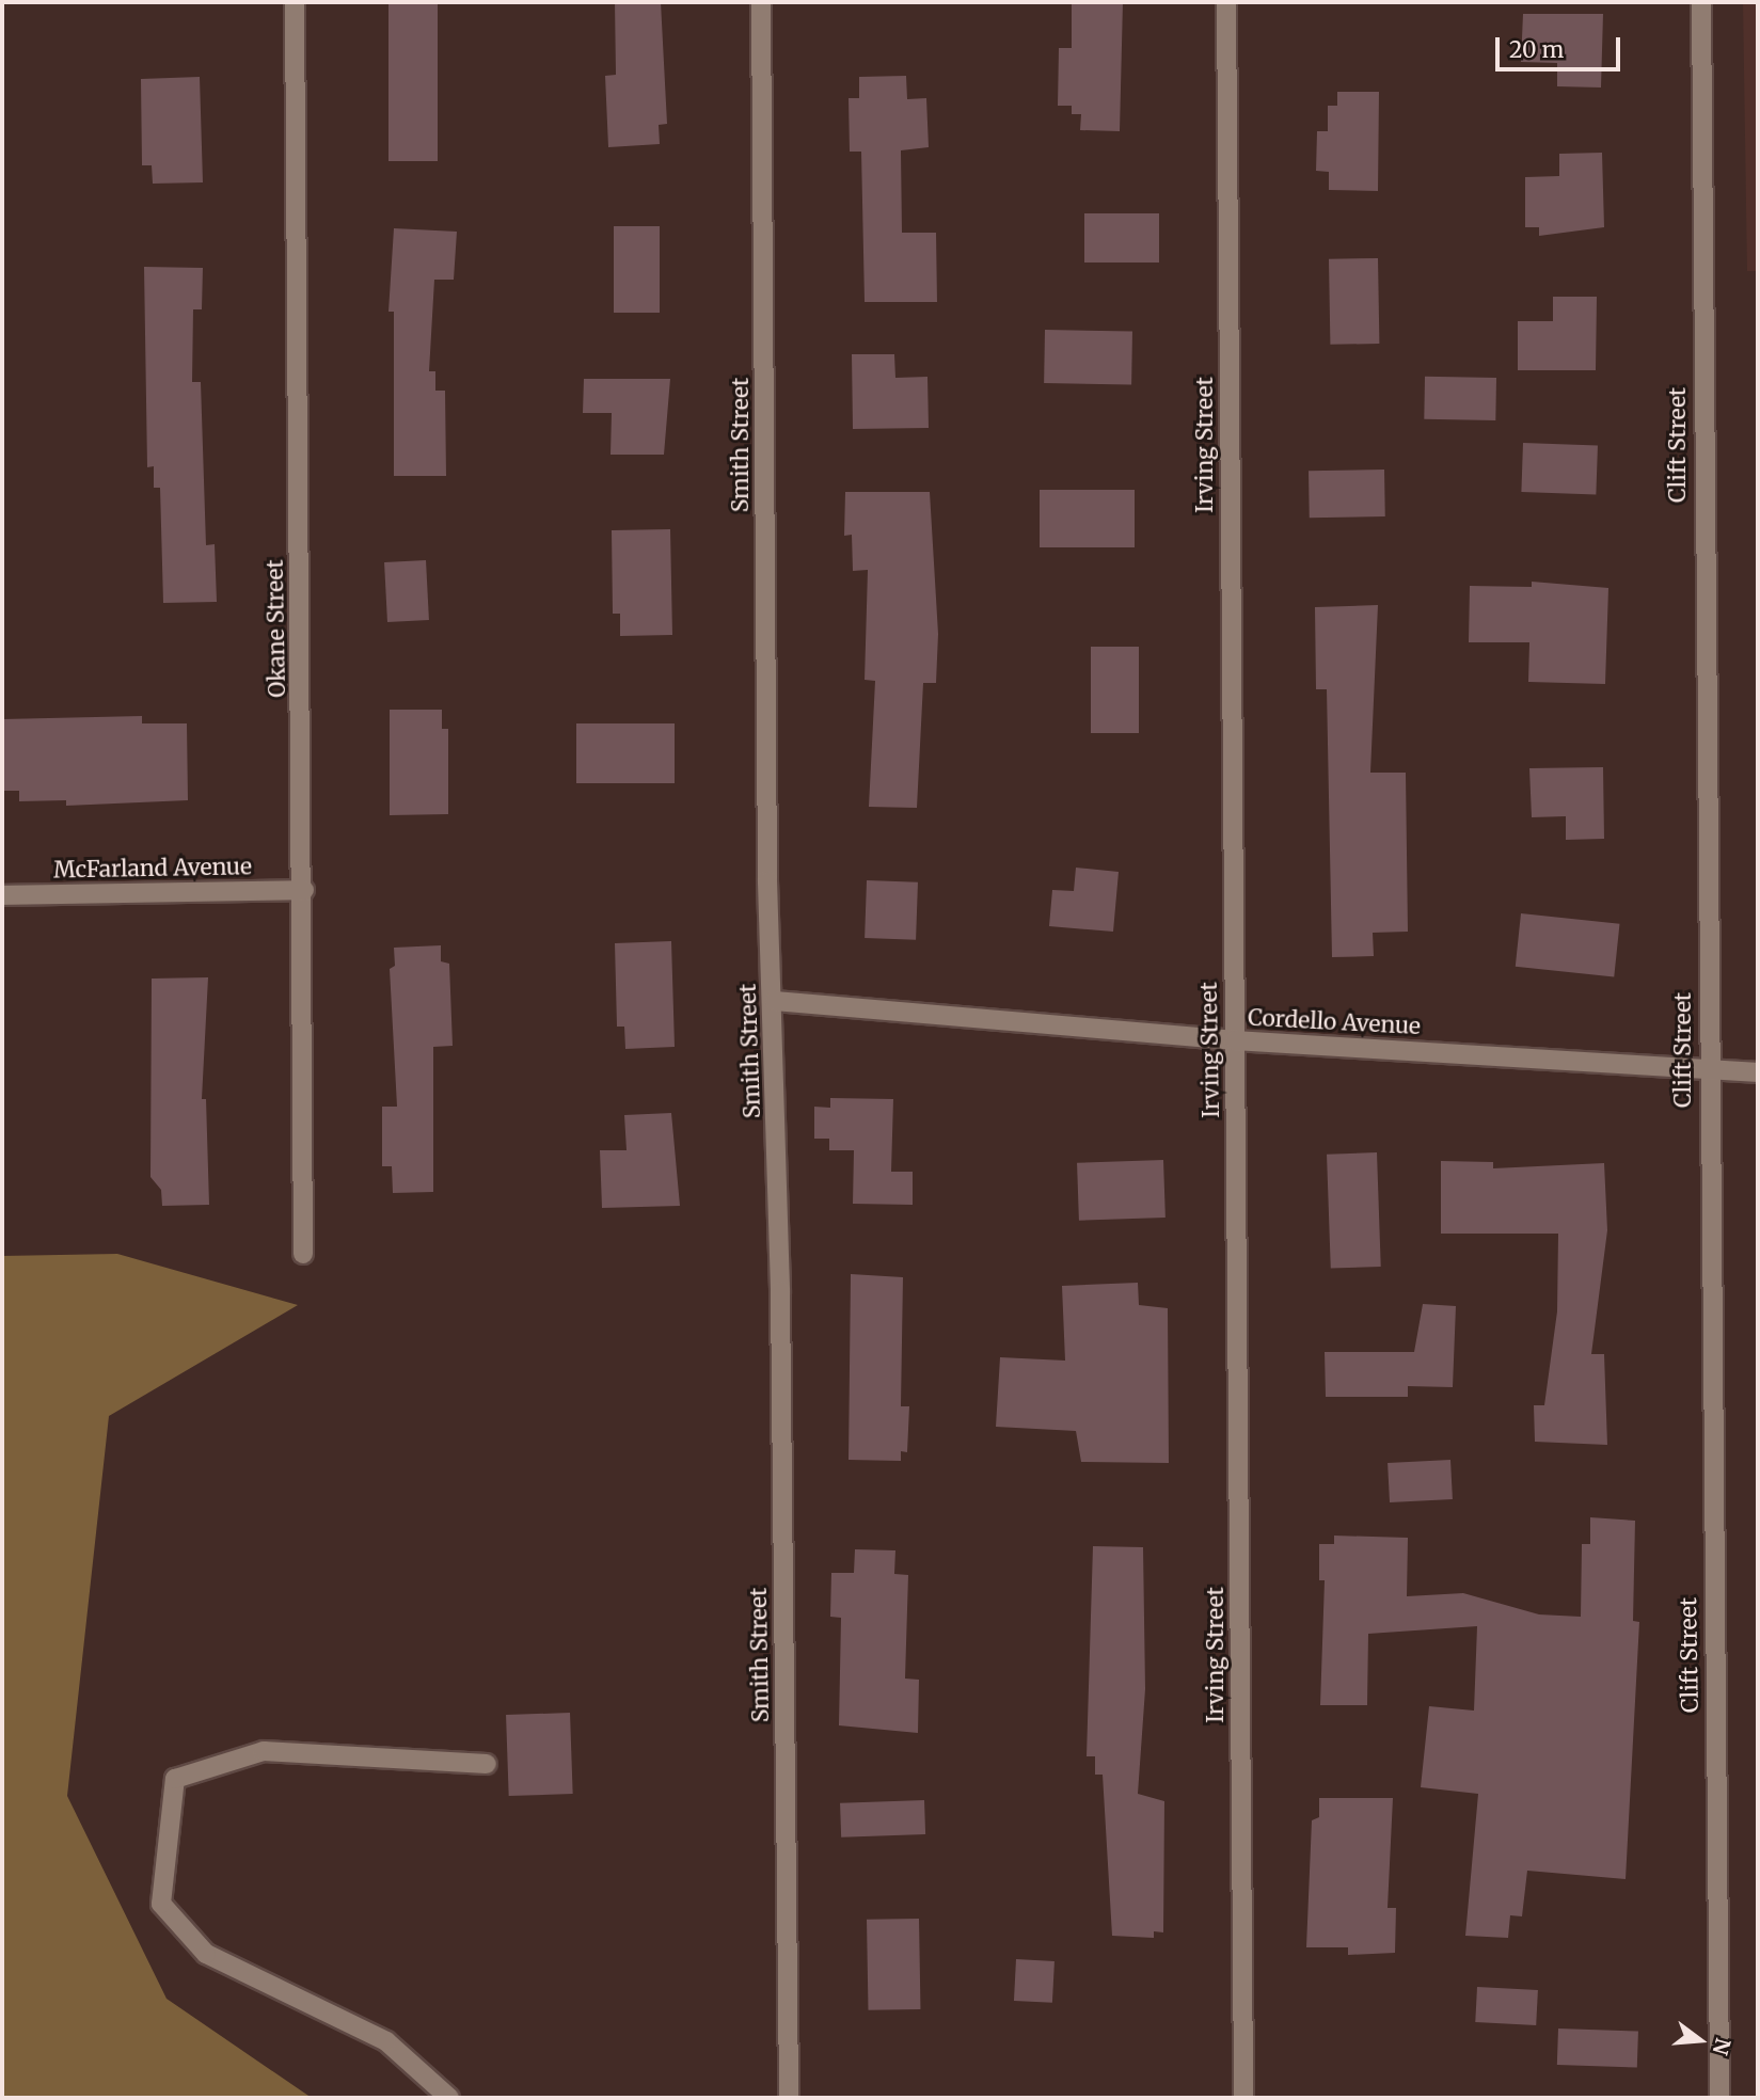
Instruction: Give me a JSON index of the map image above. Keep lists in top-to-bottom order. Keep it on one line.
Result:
{"streets":{"street":["Smith Street","Irving Street","Clift Street","Okane Street","McFarland Avenue","Cordello Avenue"]},"crossings":[["Smith Street","Cordello Avenue"],["Irving Street","Cordello Avenue"],["Clift Street","Cordello Avenue"],["Okane Street","McFarland Avenue"]],"scale_bar":"20 m","north":"right"}
